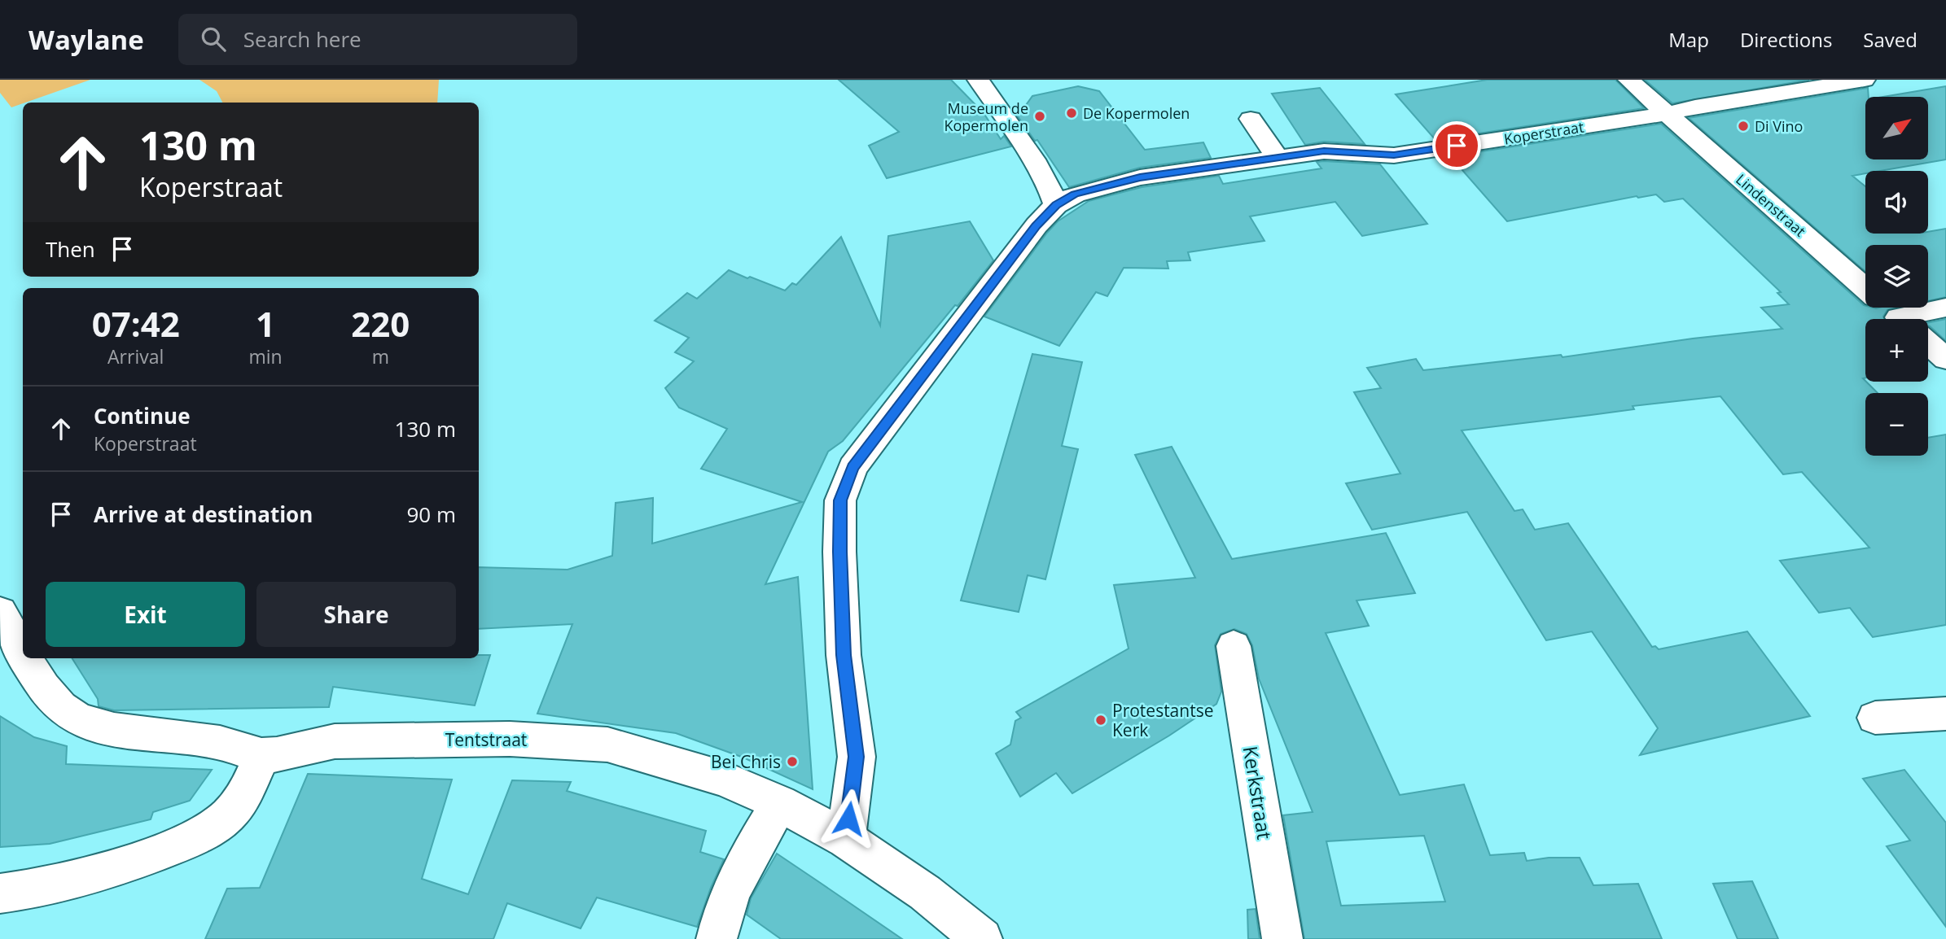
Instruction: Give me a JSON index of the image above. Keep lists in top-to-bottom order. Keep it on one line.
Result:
{"streets":{"street":["Koperstraat","Lindenstraat","Tentstraat","Kerkstraat"]},"crossings":[["Koperstraat","Lindenstraat"],["Koperstraat","Tentstraat"]],"places":["De Kopermolen","Museum de Kopermolen","Di Vino","Protestantse Kerk","Bei Chris"],"north":"top right","page":{"header":"Waylane","search":"Search here","nav":["Map","Directions","Saved"],"map_buttons":["+","−"],"turn":["130 m","Koperstraat"],"then":"Then","eta":["07:42","Arrival","1","min","220","m"],"list":[{"name":"Continue","note":"Koperstraat","value":"130 m"},{"name":"Arrive at destination","value":"90 m"}],"buttons":["Exit","Share"]}}
